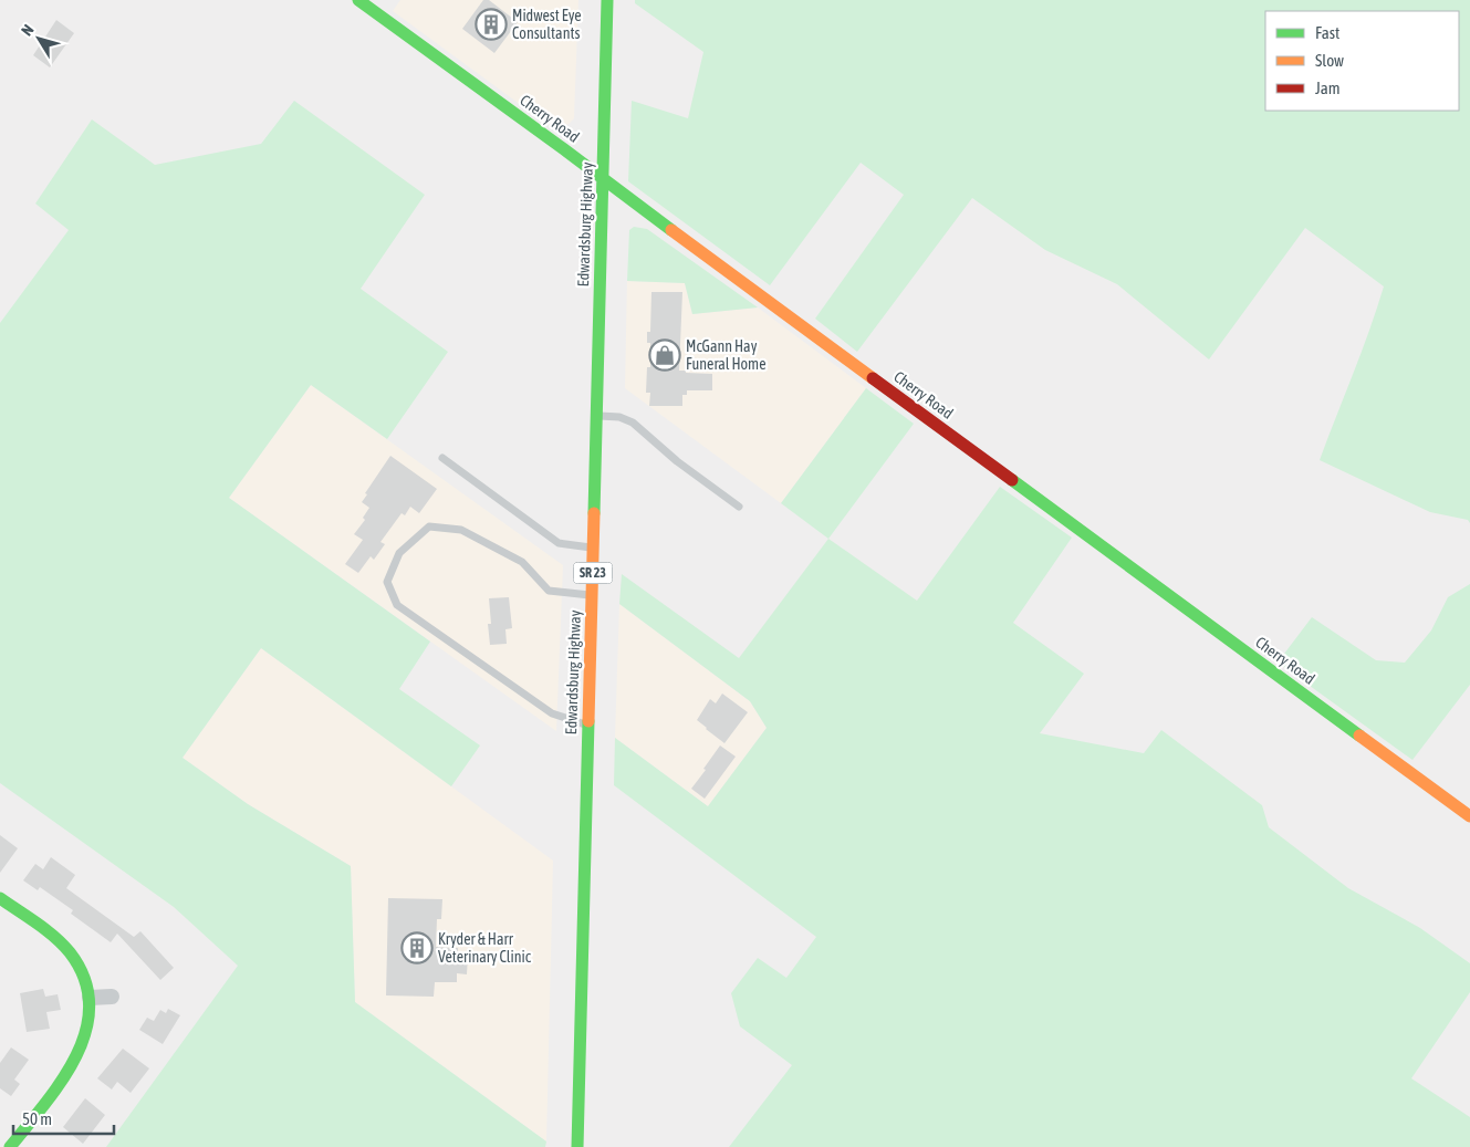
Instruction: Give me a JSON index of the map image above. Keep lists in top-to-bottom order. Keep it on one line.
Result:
{"streets":{"street":["Cherry Road","Edwardsburg Highway","SR 23"]},"crossings":[["Cherry Road","Edwardsburg Highway"]],"places":{"building":["Midwest Eye Consultants","Kryder & Harr Veterinary Clinic"],"shop":["McGann Hay Funeral Home"]},"legend":["Fast","Slow","Jam"],"scale_bar":"50 m","north":"top left"}
